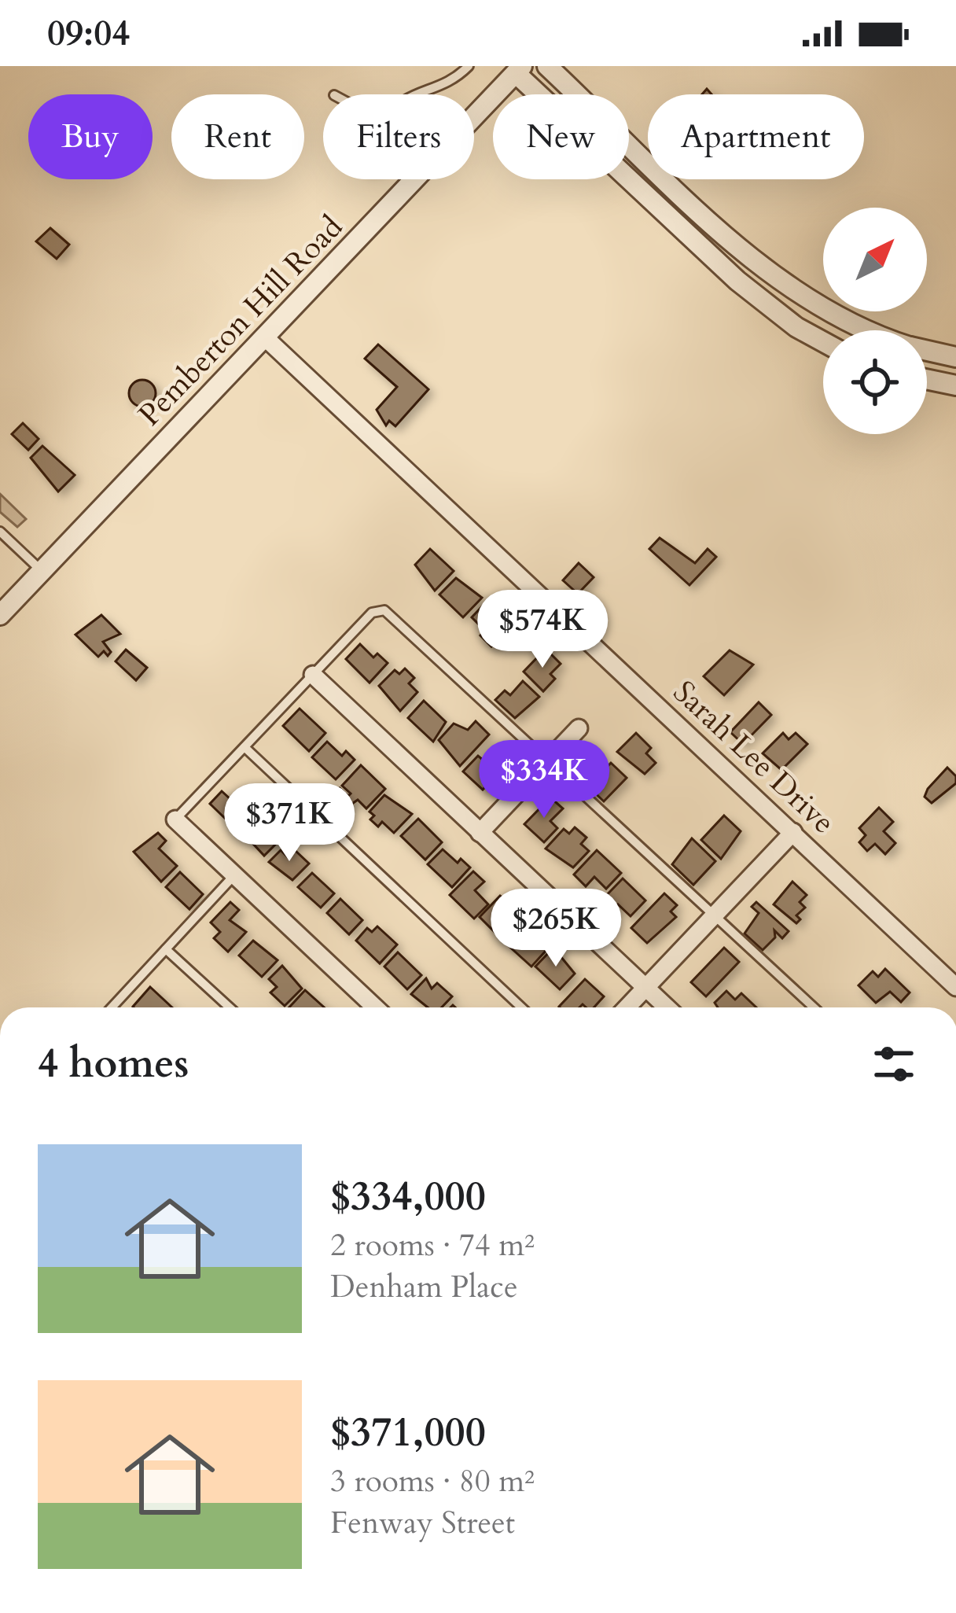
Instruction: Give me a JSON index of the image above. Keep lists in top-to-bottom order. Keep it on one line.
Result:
{"streets":{"street":["Pemberton Hill Road","Sarah Lee Drive"]},"crossings":[["Pemberton Hill Road","Sarah Lee Drive"]],"north":"top right","page":{"status":"09:04","chip":["Buy","Rent","Filters","New","Apartment"],"price":["$574K","$334K","$371K","$265K"],"heading":"4 homes","list":[{"name":"$334,000","note":"2 rooms · 74 m² · Denham Place"},{"name":"$371,000","note":"3 rooms · 80 m² · Fenway Street"}]}}
